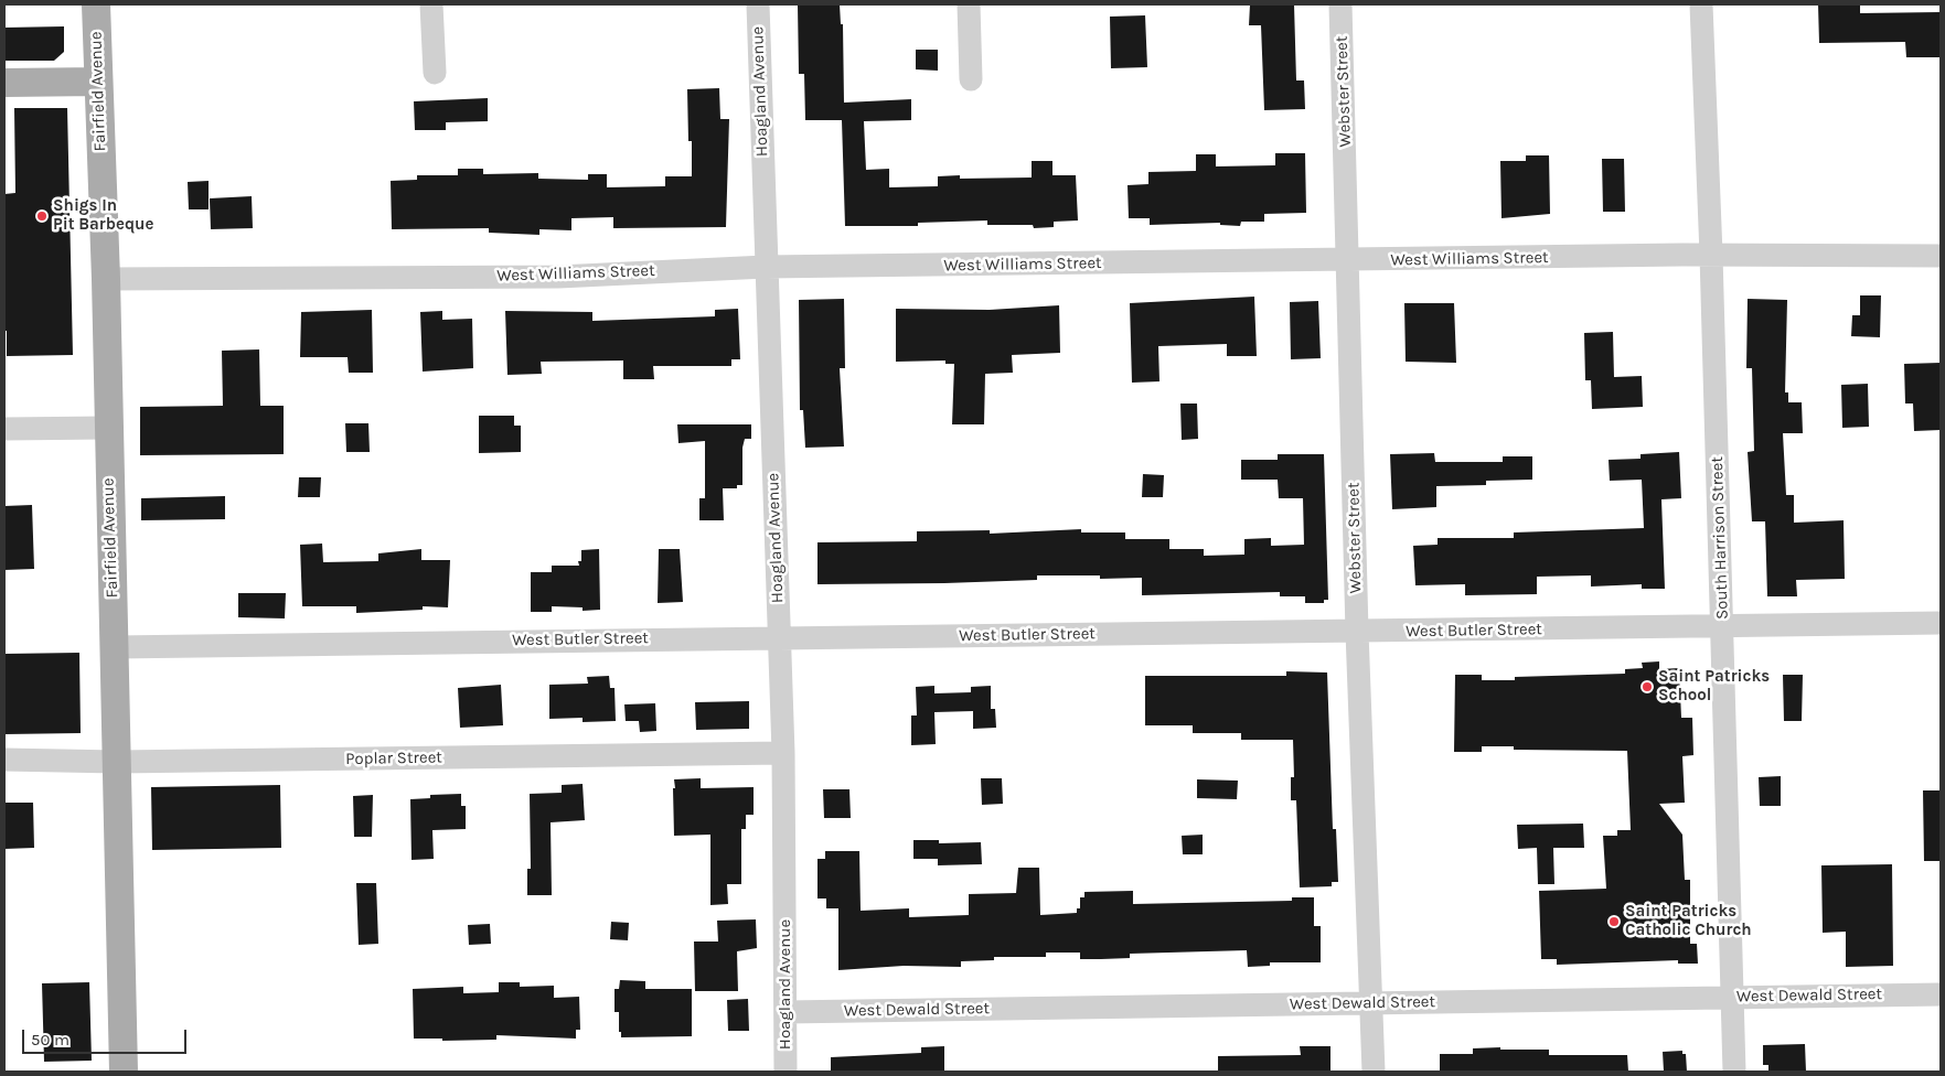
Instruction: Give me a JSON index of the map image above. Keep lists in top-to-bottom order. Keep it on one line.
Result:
{"streets":{"main road":["Fairfield Avenue"],"street":["Hoagland Avenue","Webster Street","West Williams Street","South Harrison Street","West Butler Street","Poplar Street","West Dewald Street"]},"crossings":[["Fairfield Avenue","West Williams Street"],["Fairfield Avenue","West Butler Street"],["Fairfield Avenue","Poplar Street"],["Hoagland Avenue","West Williams Street"],["Hoagland Avenue","West Butler Street"],["Hoagland Avenue","Poplar Street"],["Hoagland Avenue","West Dewald Street"],["Webster Street","West Williams Street"],["Webster Street","West Butler Street"],["Webster Street","West Dewald Street"],["West Williams Street","South Harrison Street"],["South Harrison Street","West Butler Street"],["South Harrison Street","West Dewald Street"]],"places":["Shigs In Pit Barbeque","Saint Patricks School","Saint Patricks Catholic Church"],"scale_bar":"50 m"}
